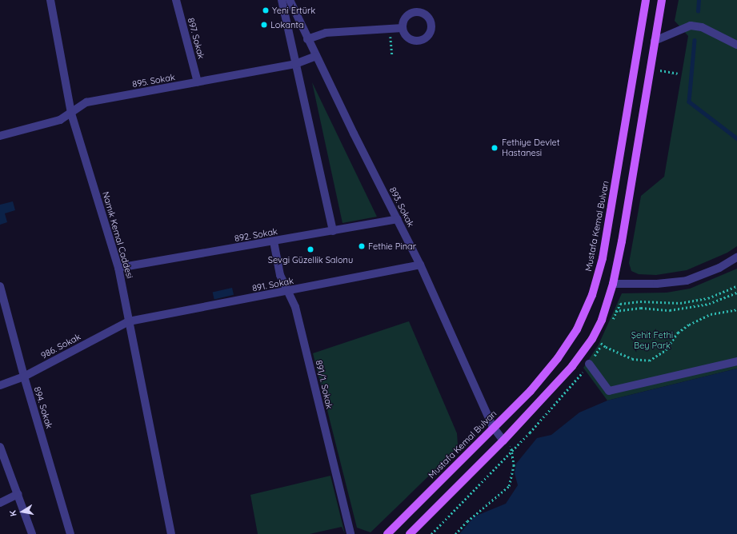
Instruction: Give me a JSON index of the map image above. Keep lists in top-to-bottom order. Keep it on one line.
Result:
{"streets":{"main road":["Mustafa Kemal Bulvarı"],"street":["897. Sokak","895. Sokak","893. Sokak","Namık Kemal Caddesi","892. Sokak","891. Sokak","986. Sokak","891/1. Sokak","894. Sokak"]},"crossings":[["897. Sokak","895. Sokak"],["895. Sokak","893. Sokak"],["895. Sokak","Namık Kemal Caddesi"],["893. Sokak","Mustafa Kemal Bulvarı"],["893. Sokak","892. Sokak"],["893. Sokak","891. Sokak"],["Namık Kemal Caddesi","892. Sokak"],["Namık Kemal Caddesi","891. Sokak"],["Namık Kemal Caddesi","986. Sokak"],["892. Sokak","891/1. Sokak"],["891. Sokak","986. Sokak"],["891. Sokak","891/1. Sokak"],["986. Sokak","894. Sokak"]],"parks":["Şehit Fethi Bey Park"],"places":["Yeni Ertürk","Lokanta","Fethiye Devlet Hastanesi","Fethie Pinar","Sevgi Güzellik Salonu"],"north":"left"}
